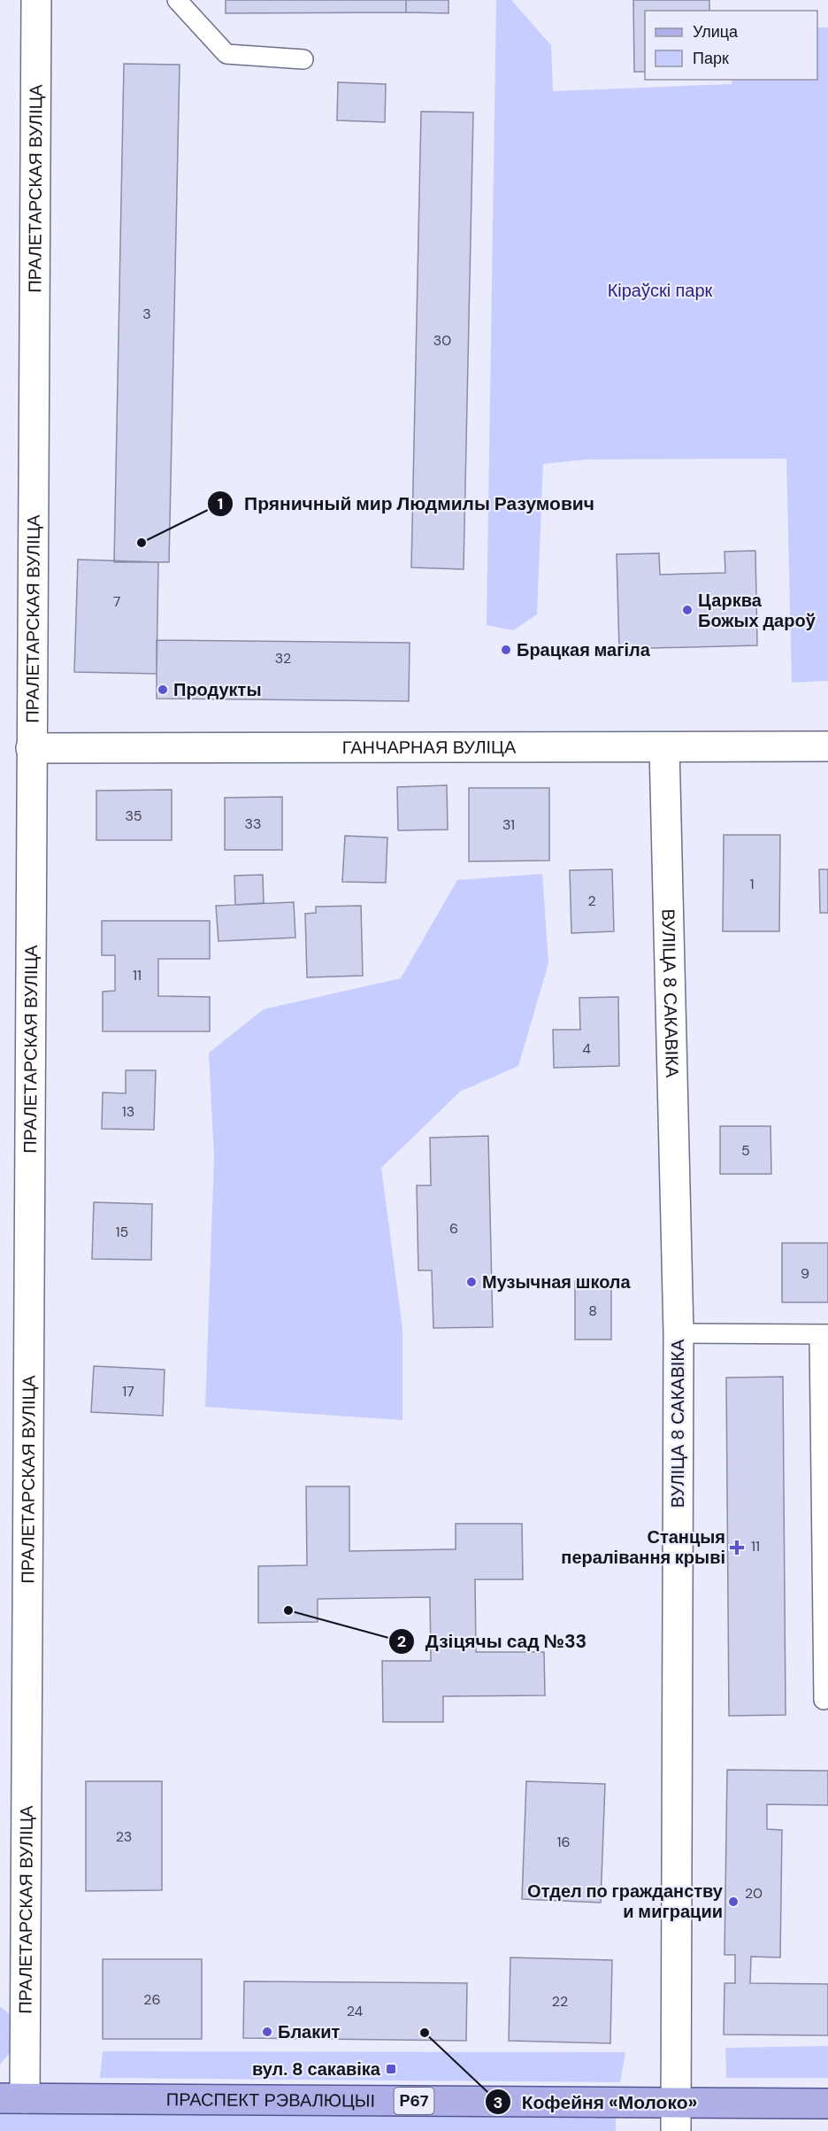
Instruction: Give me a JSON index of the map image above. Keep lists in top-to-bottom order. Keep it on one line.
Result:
{"streets":{"main road":["ПРАСПЕКТ РЭВАЛЮЦЫІ","Р67"],"street":["ПРАЛЕТАРСКАЯ ВУЛІЦА","ГАНЧАРНАЯ ВУЛІЦА","ВУЛІЦА 8 САКАВІКА"]},"crossings":[["ПРАЛЕТАРСКАЯ ВУЛІЦА","ГАНЧАРНАЯ ВУЛІЦА"],["ПРАЛЕТАРСКАЯ ВУЛІЦА","ПРАСПЕКТ РЭВАЛЮЦЫІ"],["ГАНЧАРНАЯ ВУЛІЦА","ВУЛІЦА 8 САКАВІКА"],["ВУЛІЦА 8 САКАВІКА","ПРАСПЕКТ РЭВАЛЮЦЫІ"]],"parks":["Кіраўскі парк"],"places":{"other":["Пряничный мир Людмилы Разумович","Царква Божых дароў","Брацкая магіла","Продукты","Музычная школа","Дзіцячы сад №33","Отдел по гражданству и миграции","Блакит","Кофейня «Молоко»"],"health":["Станцыя пералівання крыві"],"transit":["вул. 8 сакавіка"]},"house_numbers":["3","30","7","32","35","33","31","1","2","11","4","13","5","6","15","9","8","17","11","23","16","20","26","22","24"],"legend":["Улица","Парк"]}
